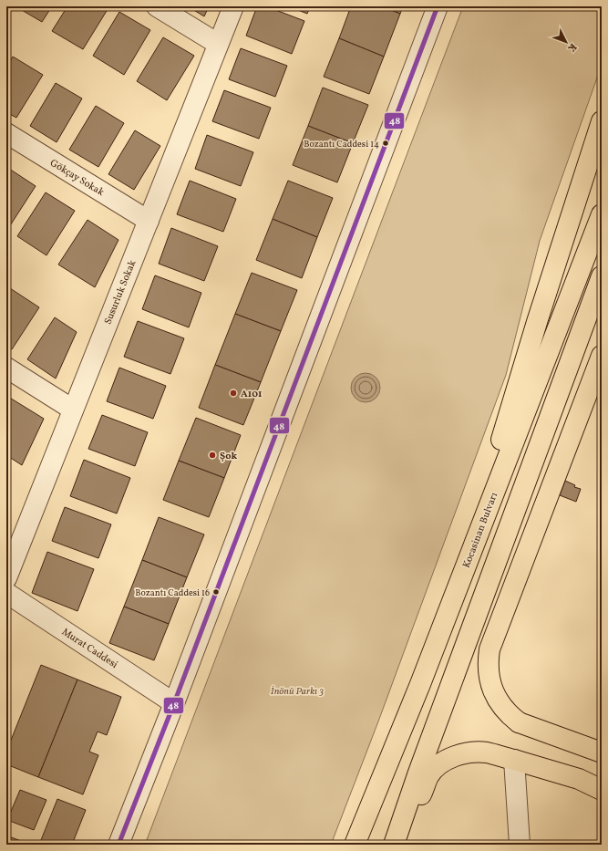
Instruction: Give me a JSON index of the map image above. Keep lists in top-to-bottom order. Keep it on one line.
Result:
{"streets":{"main road":["Kocasinan Bulvarı"],"street":["Gökçay Sokak","Susurluk Sokak","Murat Caddesi"]},"crossings":[["Gökçay Sokak","Susurluk Sokak"]],"parks":["İnönü Parkı 3"],"places":["Bozantı Caddesi 14","A101","Şok","Bozantı Caddesi 16"],"lines":["transit line 48"],"north":"bottom right"}
